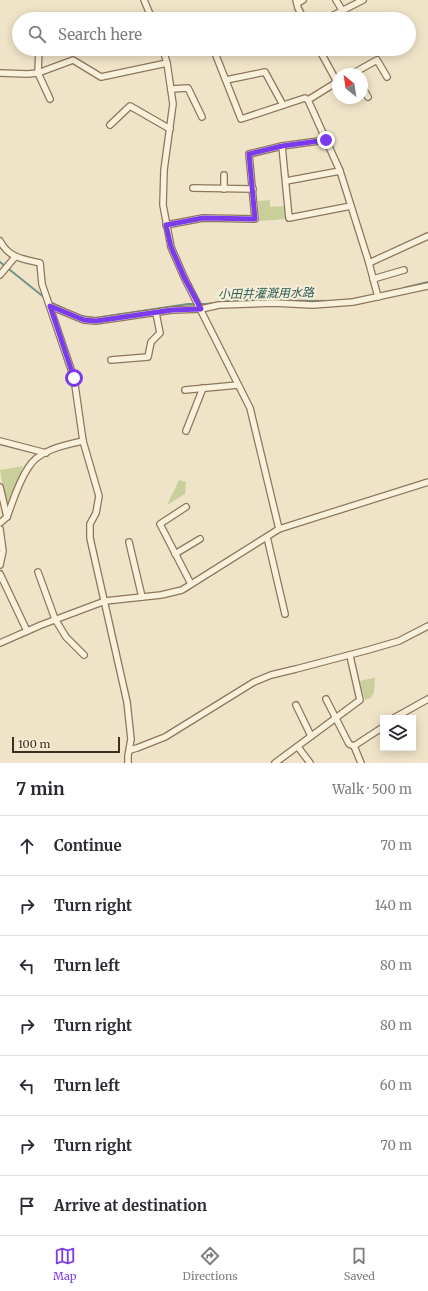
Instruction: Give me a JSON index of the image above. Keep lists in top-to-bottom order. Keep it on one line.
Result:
{"water":["小田井灌漑用水路"],"scale_bar":"100 m","north":"top left","page":{"search":"Search here","scale":"100 m","heading":["7 min","Walk · 500 m"],"list":[["Continue","70 m"],["Turn right","140 m"],["Turn left","80 m"],["Turn right","80 m"],["Turn left","60 m"],["Turn right","70 m"],"Arrive at destination"],"nav":["Map","Directions","Saved"]}}
